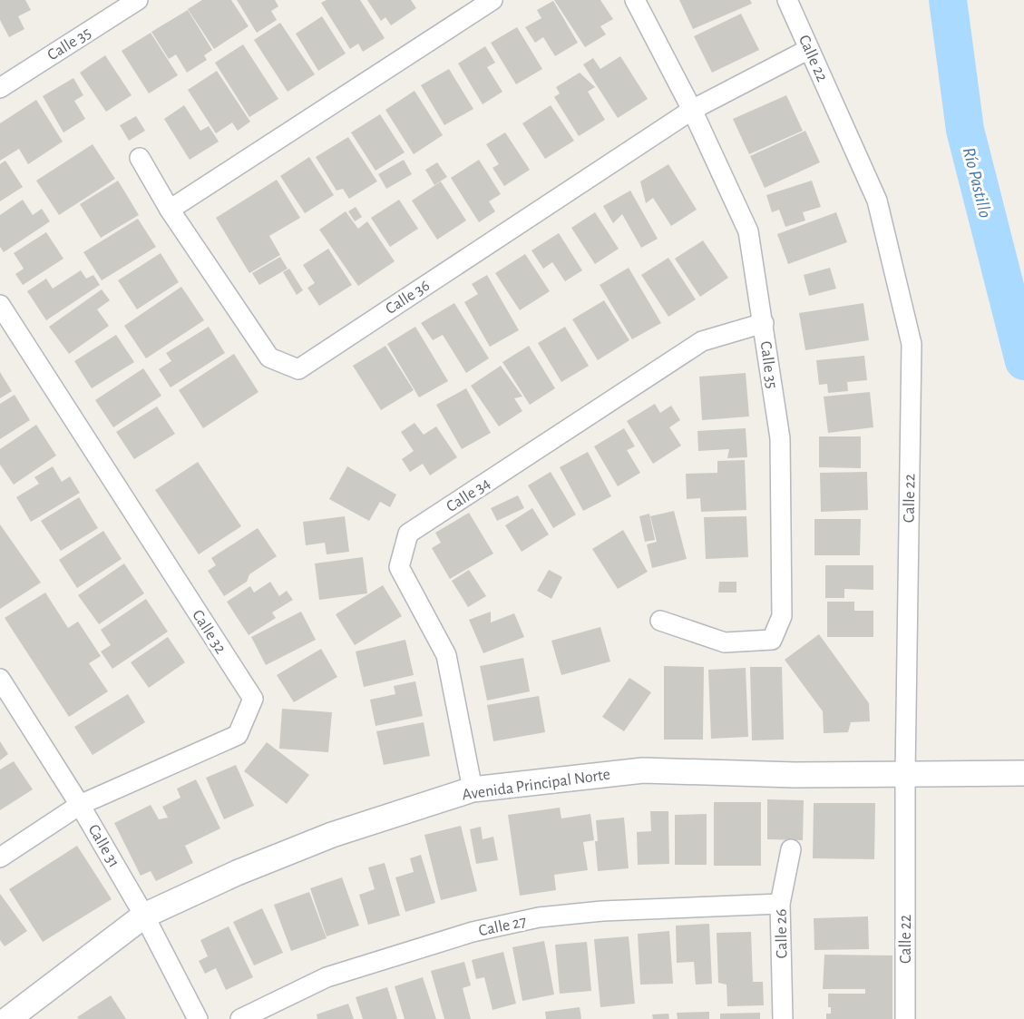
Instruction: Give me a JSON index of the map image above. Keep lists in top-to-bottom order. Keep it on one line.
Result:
{"streets":{"street":["Calle 35","Calle 22","Calle 36","Calle 34","Calle 32","Avenida Principal Norte","Calle 31","Calle 27","Calle 26"]},"crossings":[["Calle 35","Calle 36"],["Calle 35","Calle 34"],["Calle 22","Avenida Principal Norte"],["Calle 34","Avenida Principal Norte"],["Calle 32","Calle 31"],["Avenida Principal Norte","Calle 31"],["Calle 27","Calle 26"]],"water":["Río Pastillo"]}
